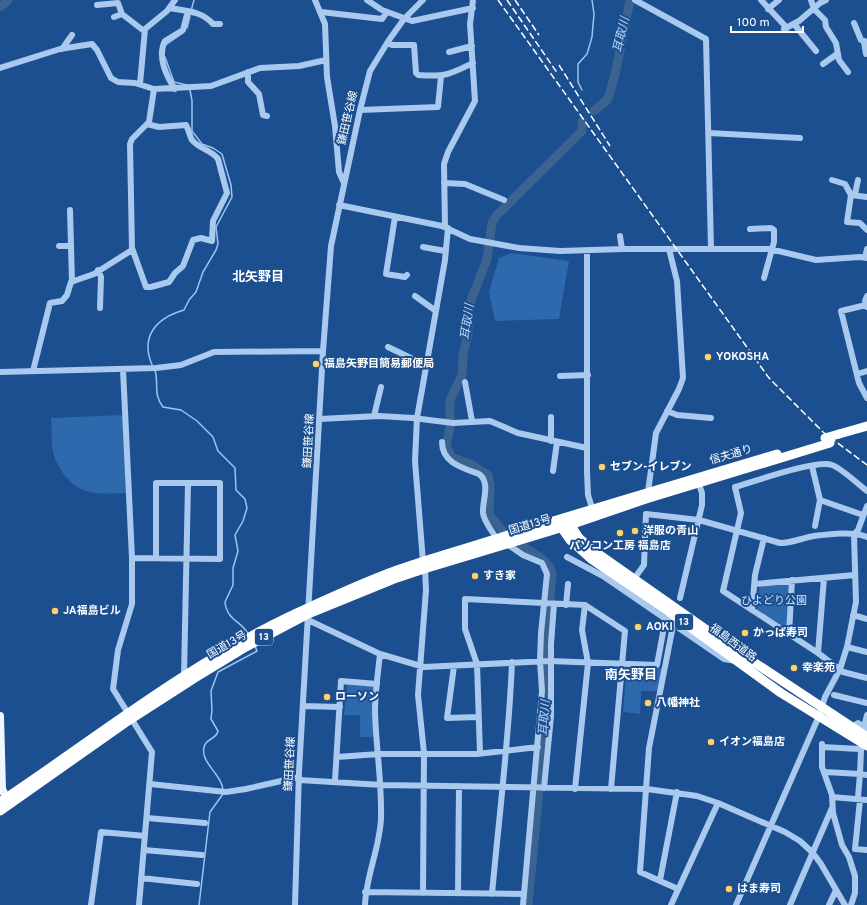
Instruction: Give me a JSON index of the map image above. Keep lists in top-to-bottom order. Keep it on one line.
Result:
{"streets":{"highway":["信夫通り","国道13号","13","福島西道路"],"street":["鎌田笹谷線"]},"crossings":[["鎌田笹谷線","国道13号"],["信夫通り","国道13号"],["信夫通り","福島西道路"],["国道13号","福島西道路"]],"districts":["北矢野目","南矢野目"],"water":["耳取川"],"parks":["ひよどり公園"],"places":["YOKOSHA","福島矢野目簡易郵便局","セブン-イレブン","洋服の青山","パソコン工房 福島店","すき家","JA福島ビル","AOKI","かっぱ寿司","幸楽苑","ローソン","八幡神社","イオン福島店","はま寿司"],"scale_bar":"100 m"}
